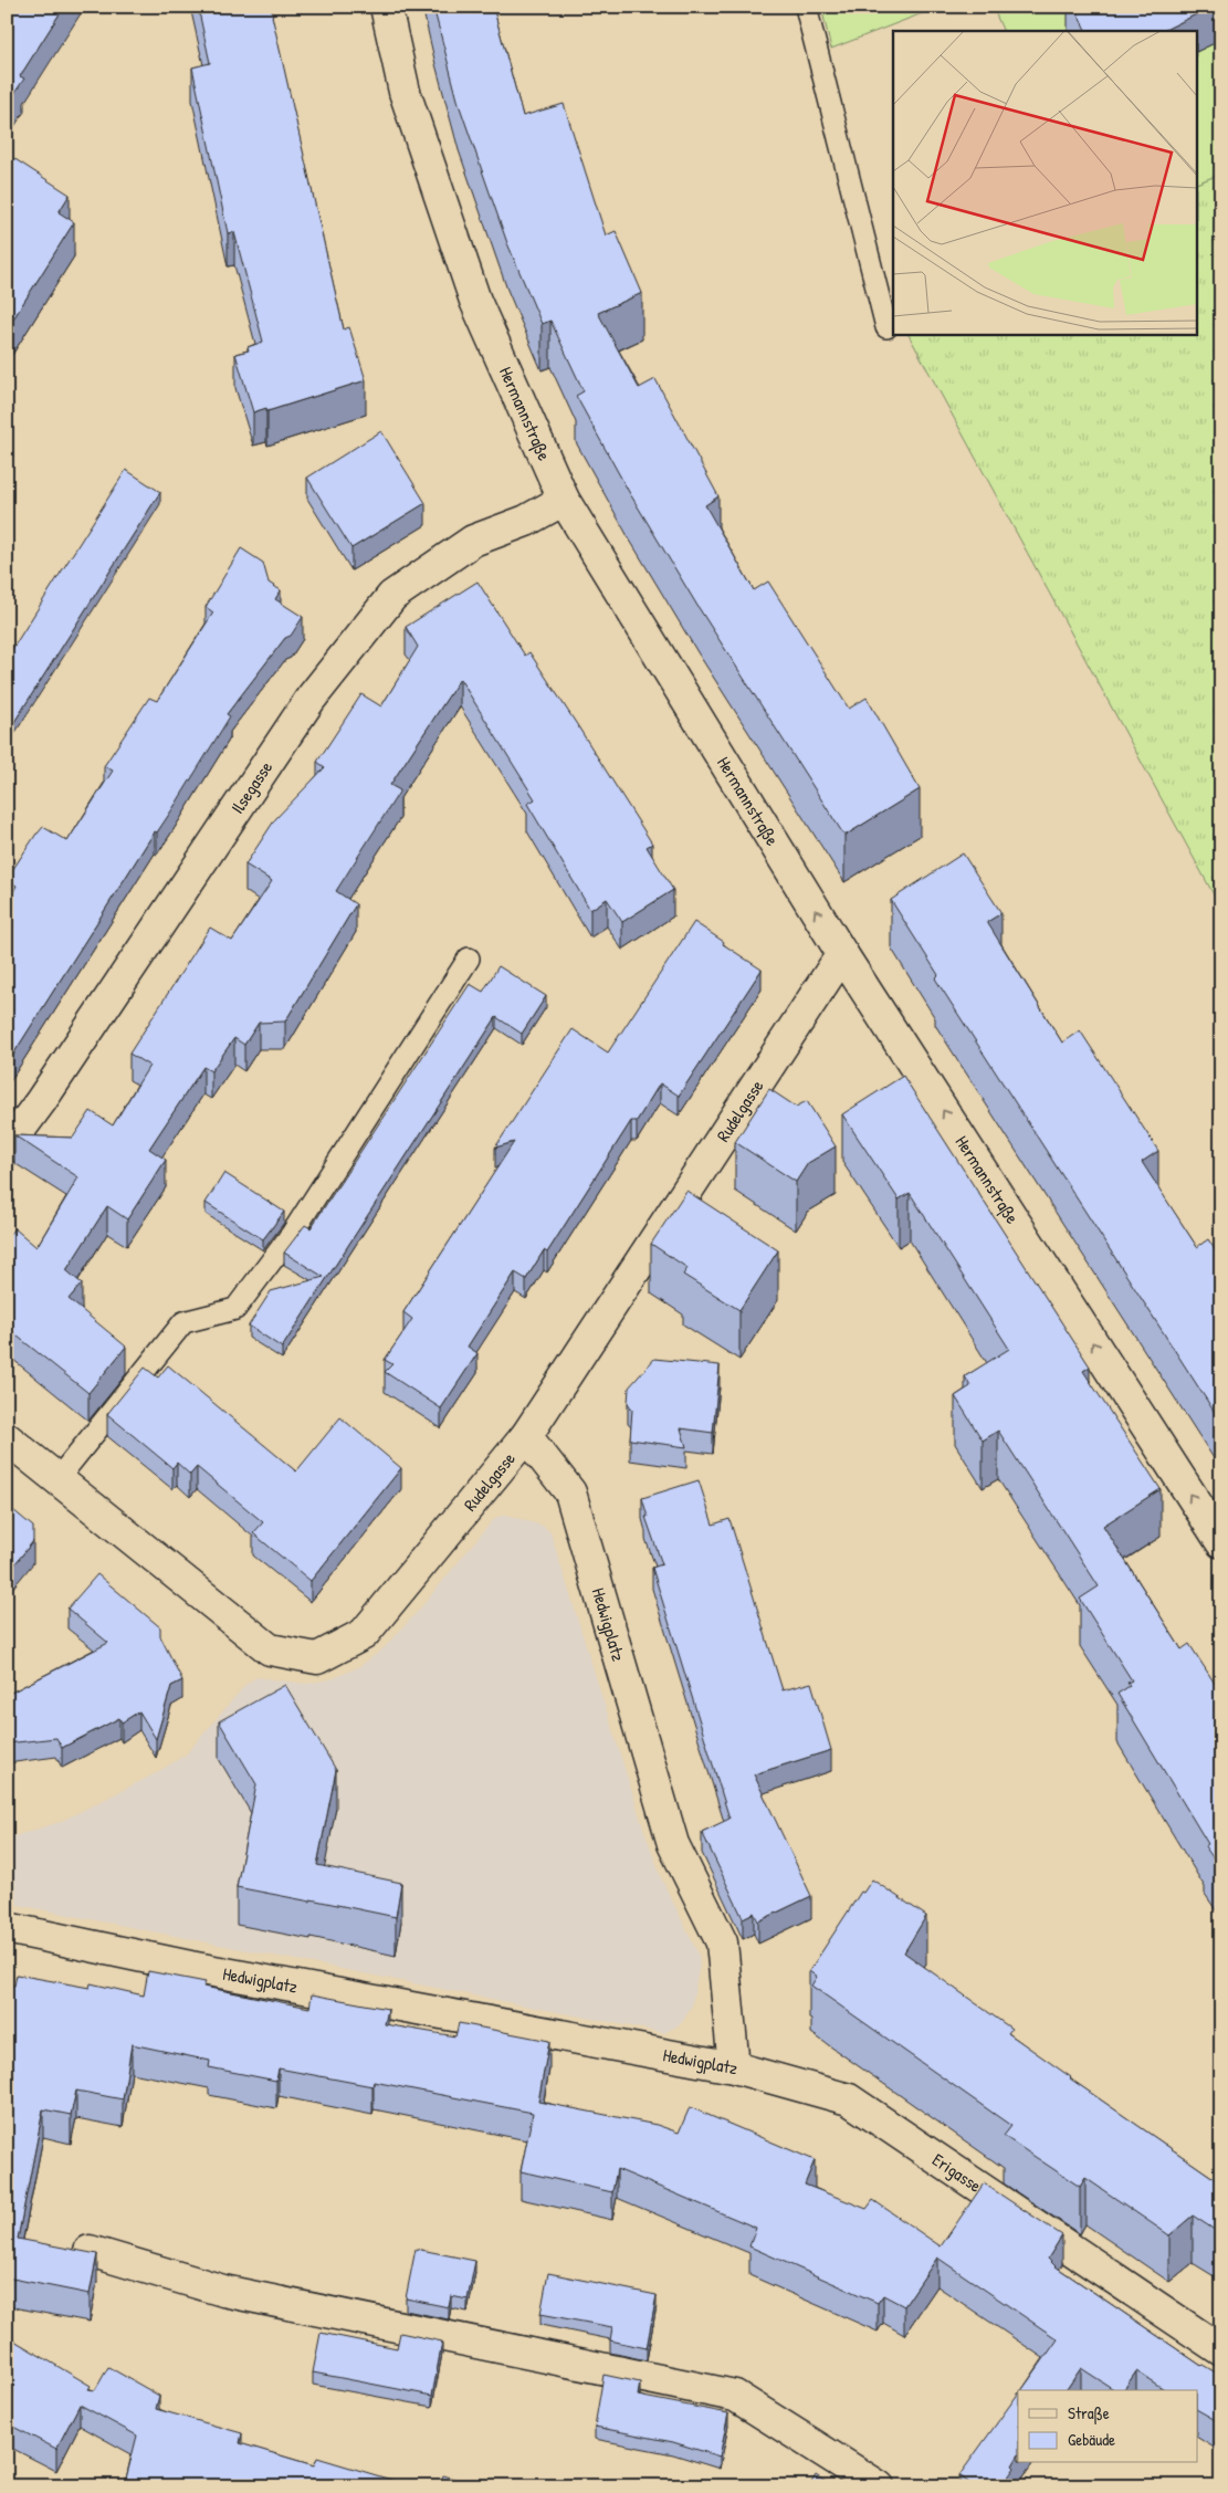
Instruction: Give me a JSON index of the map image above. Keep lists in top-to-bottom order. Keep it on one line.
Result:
{"streets":{"street":["Hermannstraße","Ilsegasse","Rudelgasse","Hedwigplatz","Erigasse"]},"crossings":[["Hermannstraße","Ilsegasse"],["Hermannstraße","Rudelgasse"],["Rudelgasse","Hedwigplatz"],["Hedwigplatz","Erigasse"]],"one_way":["Hermannstraße"],"legend":["Straße","Gebäude"]}
